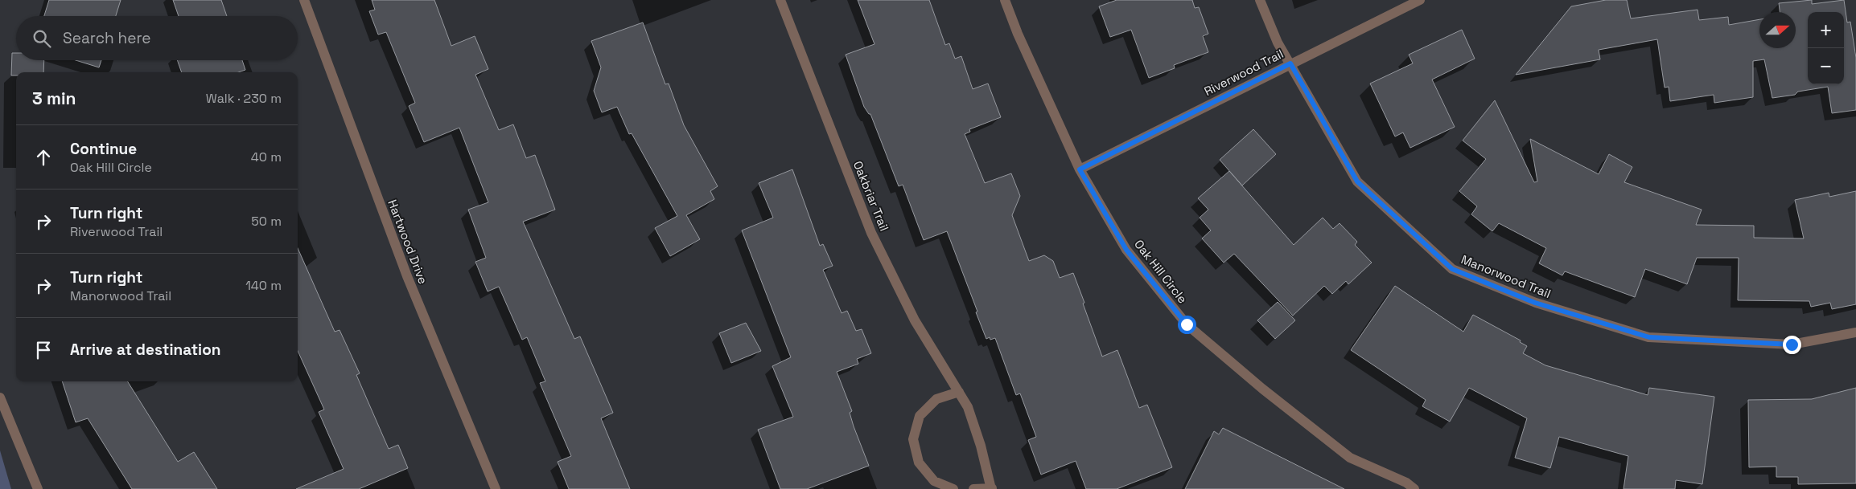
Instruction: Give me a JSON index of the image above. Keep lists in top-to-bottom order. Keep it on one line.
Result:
{"streets":{"street":["Riverwood Trail","Oakbriar Trail","Hartwood Drive","Oak Hill Circle","Manorwood Trail"]},"crossings":[["Riverwood Trail","Oak Hill Circle"],["Riverwood Trail","Manorwood Trail"]],"north":"right","page":{"map_buttons":["+","−"],"search":"Search here","heading":["3 min","Walk · 230 m"],"list":[["Continue","Oak Hill Circle","40 m"],["Turn right","Riverwood Trail","50 m"],["Turn right","Manorwood Trail","140 m"],"Arrive at destination"]}}
